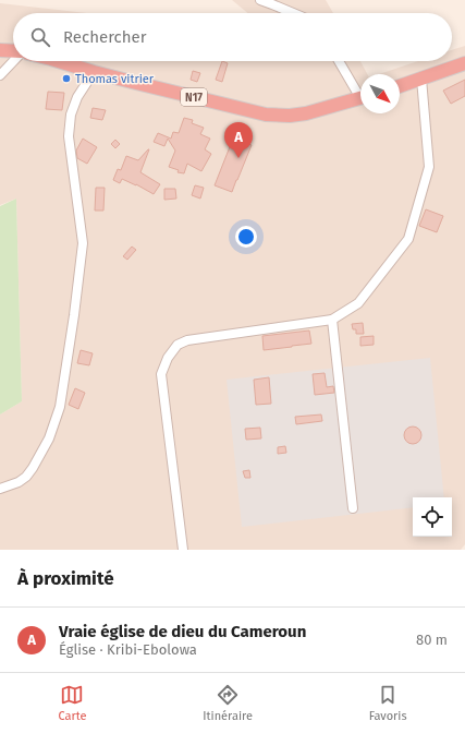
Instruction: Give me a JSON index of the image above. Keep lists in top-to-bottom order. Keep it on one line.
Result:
{"streets":{"highway":["N17"]},"places":["Thomas vitrier"],"north":"bottom right","page":{"search":"Rechercher","pins":"A","heading":"À proximité","list":[{"mark":"A","name":"Vraie église de dieu du Cameroun","note":"Église · Kribi-Ebolowa","value":"80 m"}],"nav":["Carte","Itinéraire","Favoris"]}}
